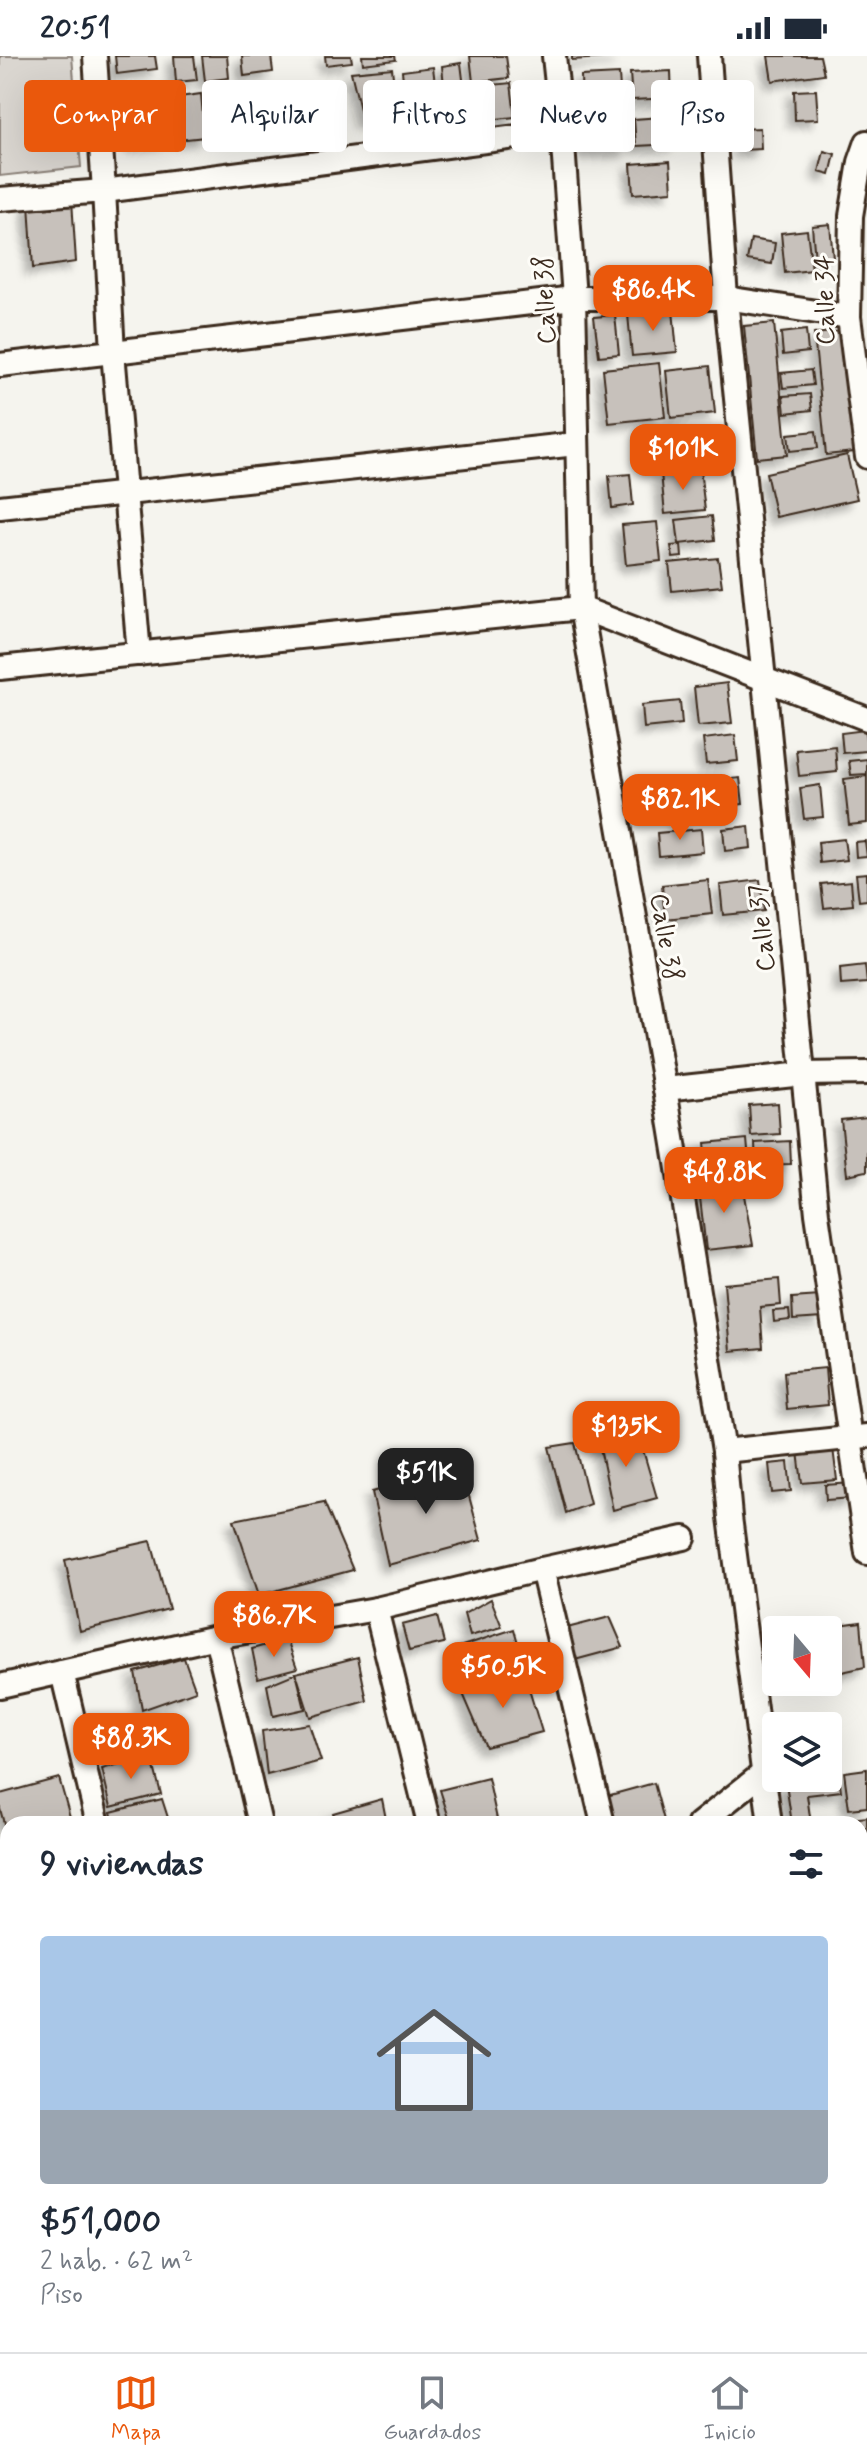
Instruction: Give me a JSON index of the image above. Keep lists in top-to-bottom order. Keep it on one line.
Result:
{"streets":{"street":["Calle 38","Calle 34","Calle 37"]},"north":"bottom","page":{"status":"20:51","chip":["Comprar","Alquilar","Filtros","Nuevo","Piso"],"price":["$86.4K","$101K","$82.1K","$48.8K","$135K","$51K","$86.7K","$50.5K","$88.3K"],"heading":"9 viviendas","list":[{"name":"$51,000","note":"2 hab. · 62 m² · Piso"}],"tabs":["Mapa","Guardados","Inicio"]}}
